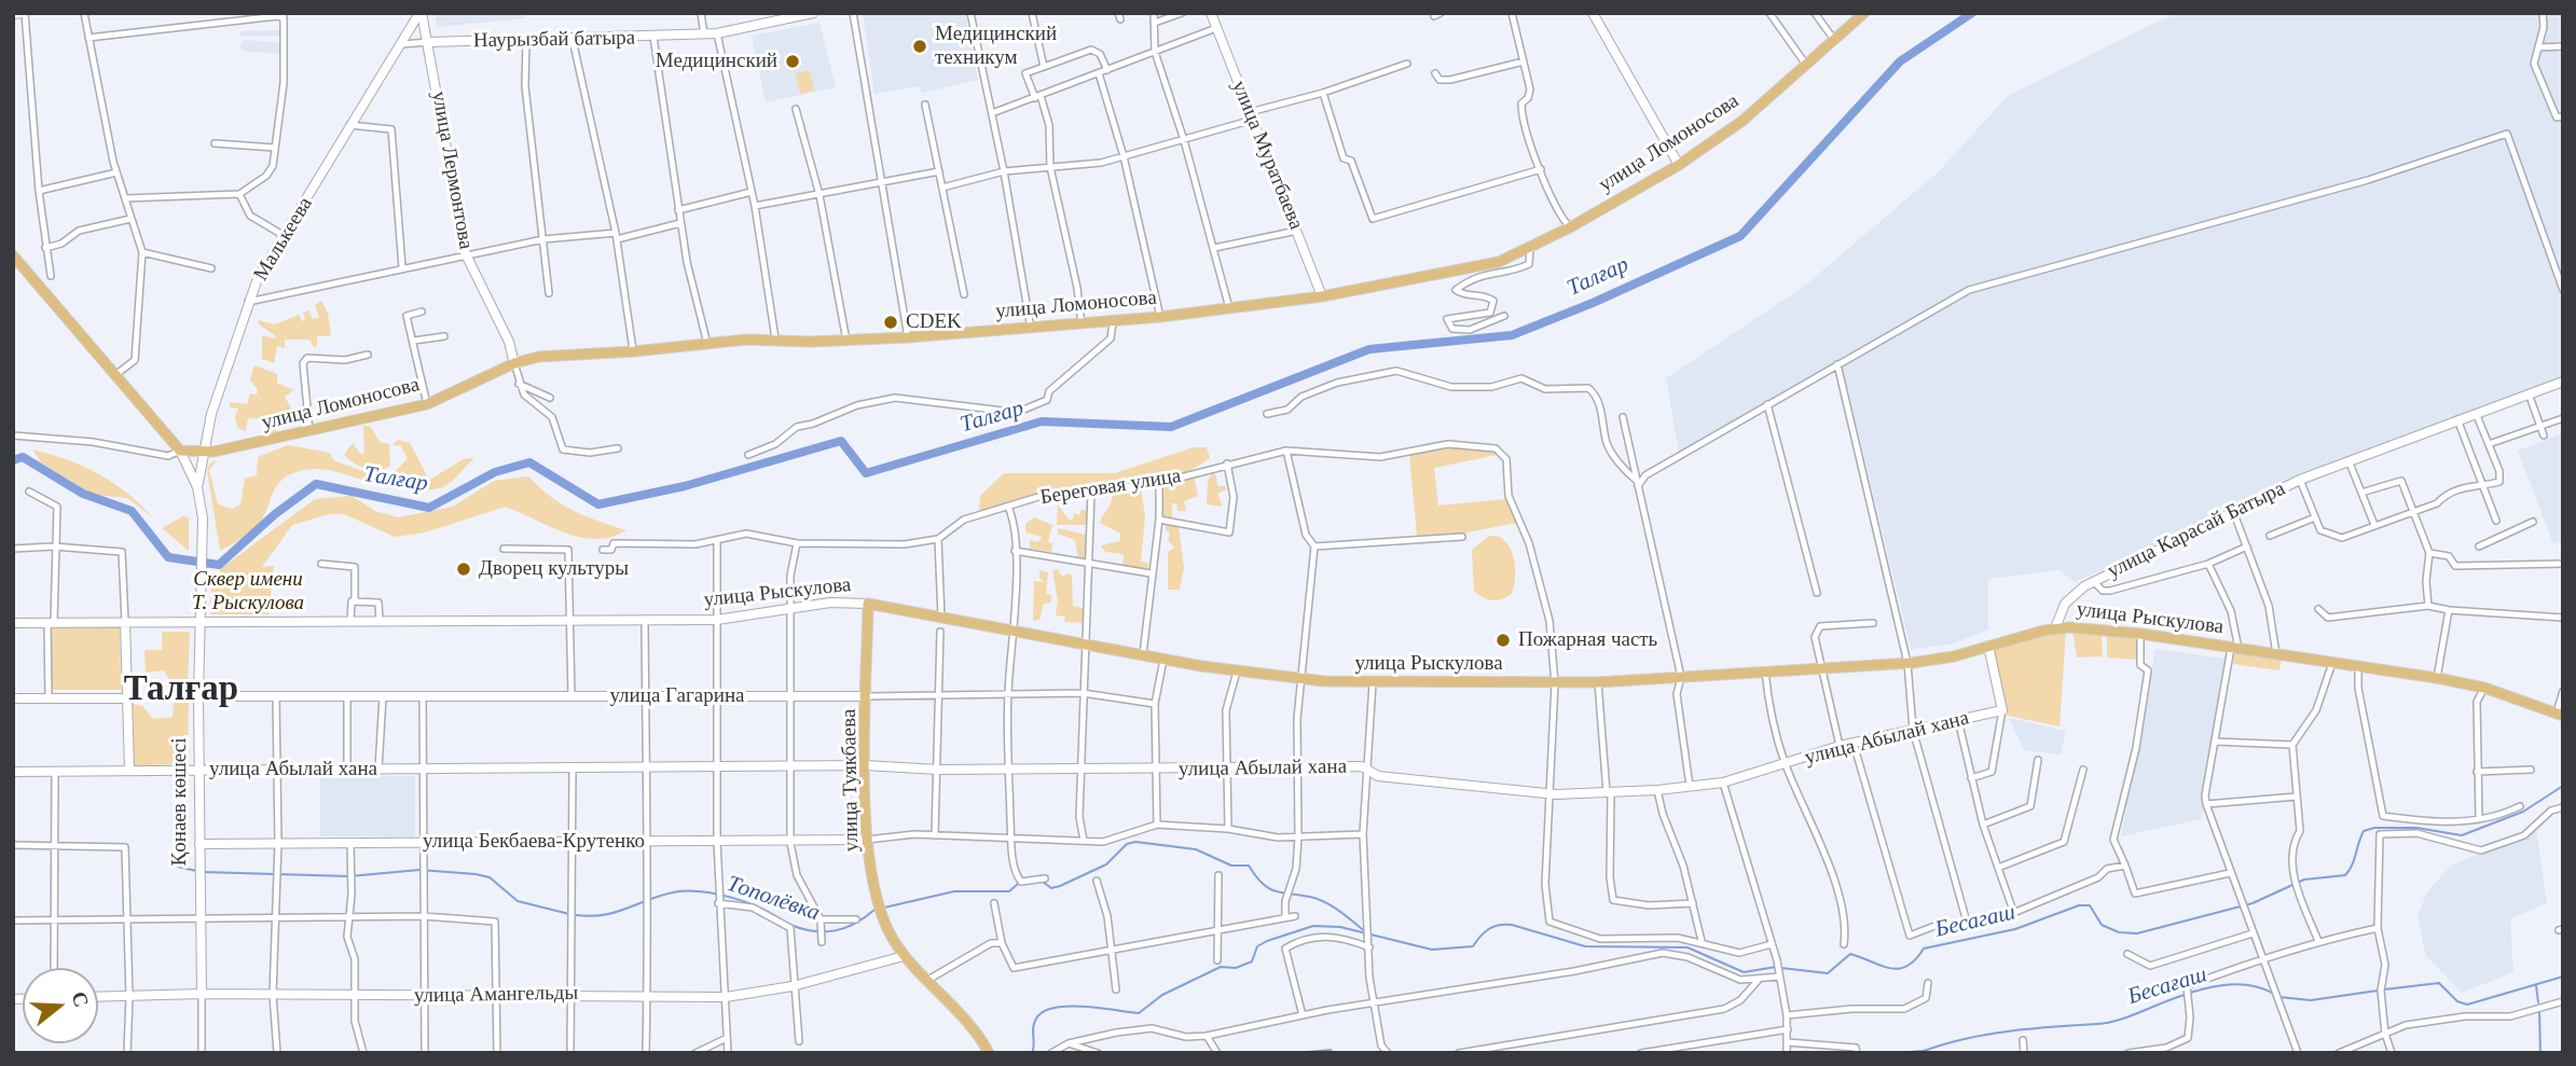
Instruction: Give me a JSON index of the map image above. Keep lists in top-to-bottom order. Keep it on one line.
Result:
{"streets":{"main road":["улица Ломоносова","улица Рыскулова","улица Туякбаева","Қонаев көшесі"],"street":["Наурызбай батыра","улица Муратбаева","улица Лермонтова","Малькеева","Береговая улица","улица Карасай Батыра","улица Гагарина","улица Абылай хана","улица Бекбаева-Крутенко","улица Амангельды"]},"crossings":[["Наурызбай батыра","улица Лермонтова"],["улица Ломоносова","улица Муратбаева"],["улица Ломоносова","улица Лермонтова"],["улица Ломоносова","Малькеева"],["улица Ломоносова","Қонаев көшесі"],["улица Лермонтова","Малькеева"],["Малькеева","Қонаев көшесі"],["Береговая улица","улица Рыскулова"],["улица Карасай Батыра","улица Рыскулова"],["улица Рыскулова","улица Туякбаева"],["улица Рыскулова","Қонаев көшесі"],["улица Гагарина","улица Туякбаева"],["улица Гагарина","Қонаев көшесі"],["улица Абылай хана","улица Туякбаева"],["улица Абылай хана","Қонаев көшесі"],["улица Туякбаева","улица Бекбаева-Крутенко"],["улица Туякбаева","улица Амангельды"],["Қонаев көшесі","улица Бекбаева-Крутенко"],["Қонаев көшесі","улица Амангельды"]],"districts":["Талғар"],"water":["Талғар","Тополёвка","Бесагаш","Бесағаш"],"parks":["Сквер имени Т. Рыскулова"],"places":["Медицинский техникум","Медицинский","CDEK","Дворец культуры","Пожарная часть"],"north":"right"}
